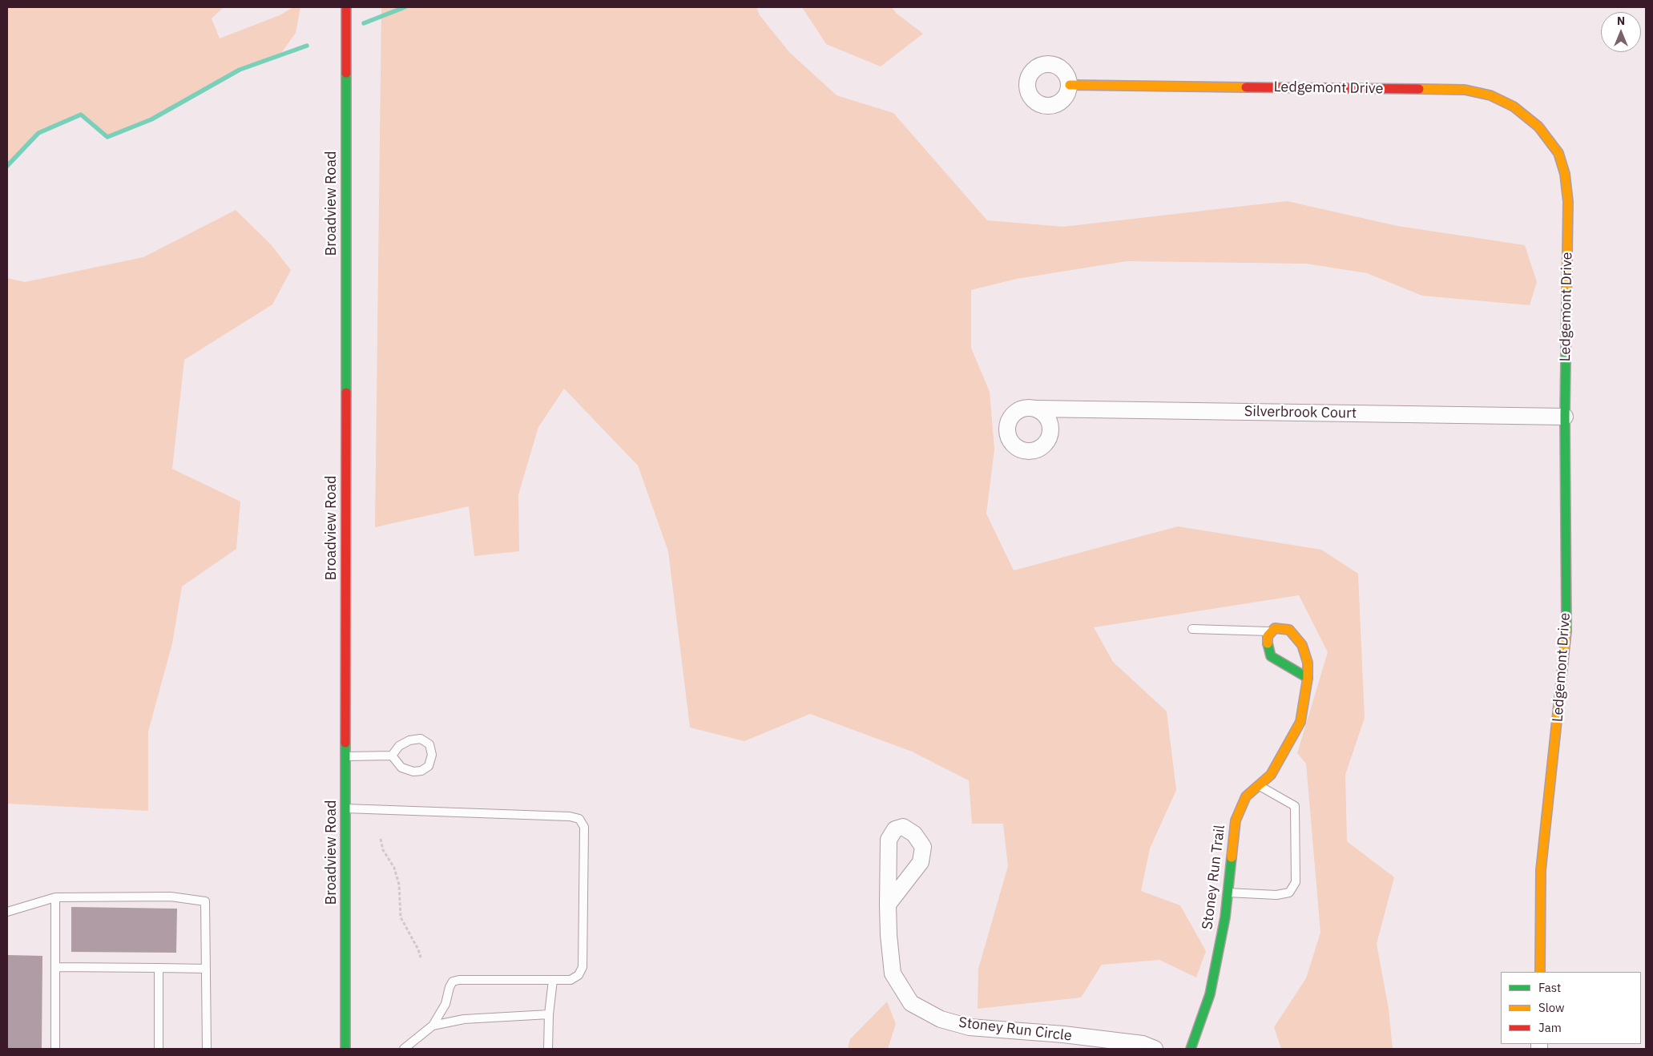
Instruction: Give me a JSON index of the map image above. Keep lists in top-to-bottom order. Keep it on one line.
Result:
{"streets":{"street":["Ledgemont Drive","Broadview Road","Silverbrook Court","Stoney Run Trail","Stoney Run Circle"]},"crossings":[["Ledgemont Drive","Silverbrook Court"]],"legend":["Fast","Slow","Jam"],"north":"top"}
